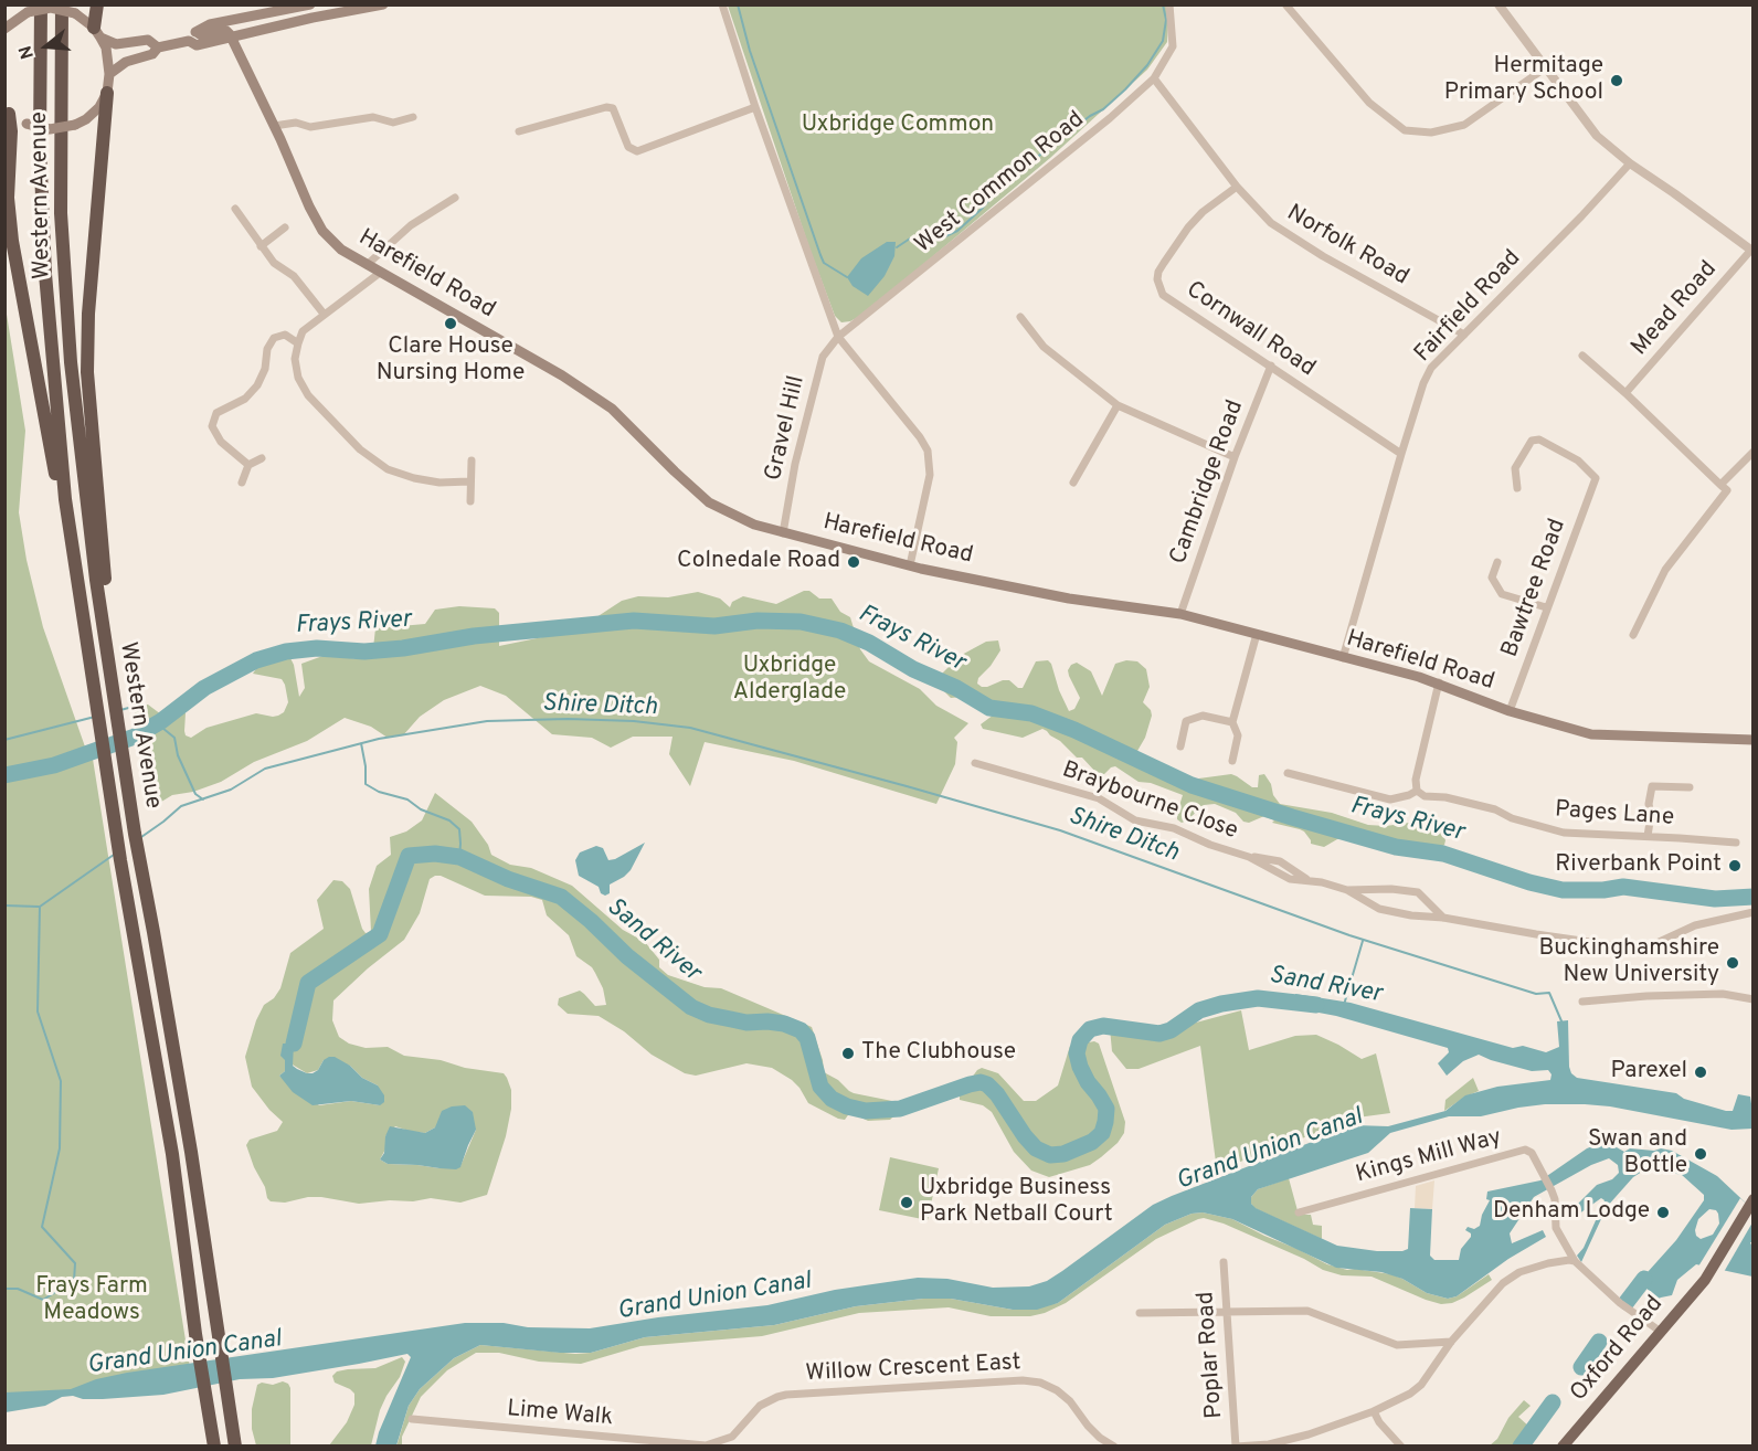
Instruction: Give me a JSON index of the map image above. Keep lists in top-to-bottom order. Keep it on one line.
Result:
{"streets":{"highway":["Western Avenue"],"main road":["Harefield Road","Oxford Road"],"street":["West Common Road","Norfolk Road","Fairfield Road","Mead Road","Cornwall Road","Gravel Hill","Cambridge Road","Bawtree Road","Braybourne Close","Pages Lane","Kings Mill Way","Poplar Road","Willow Crescent East","Lime Walk"]},"crossings":[["West Common Road","Norfolk Road"],["West Common Road","Gravel Hill"],["Norfolk Road","Fairfield Road"],["Norfolk Road","Cornwall Road"],["Harefield Road","Fairfield Road"],["Harefield Road","Gravel Hill"],["Harefield Road","Cambridge Road"],["Harefield Road","Bawtree Road"],["Fairfield Road","Cornwall Road"],["Cornwall Road","Cambridge Road"],["Kings Mill Way","Oxford Road"],["Willow Crescent East","Lime Walk"]],"water":["Frays River","Shire Ditch","Sand River","Grand Union Canal"],"parks":["Uxbridge Common","Uxbridge Alderglade","Frays Farm Meadows"],"places":["Hermitage Primary School","Clare House Nursing Home","Colnedale Road","Riverbank Point","Buckinghamshire New University","The Clubhouse","Parexel","Swan and Bottle","Uxbridge Business Park Netball Court","Denham Lodge"],"north":"left"}
